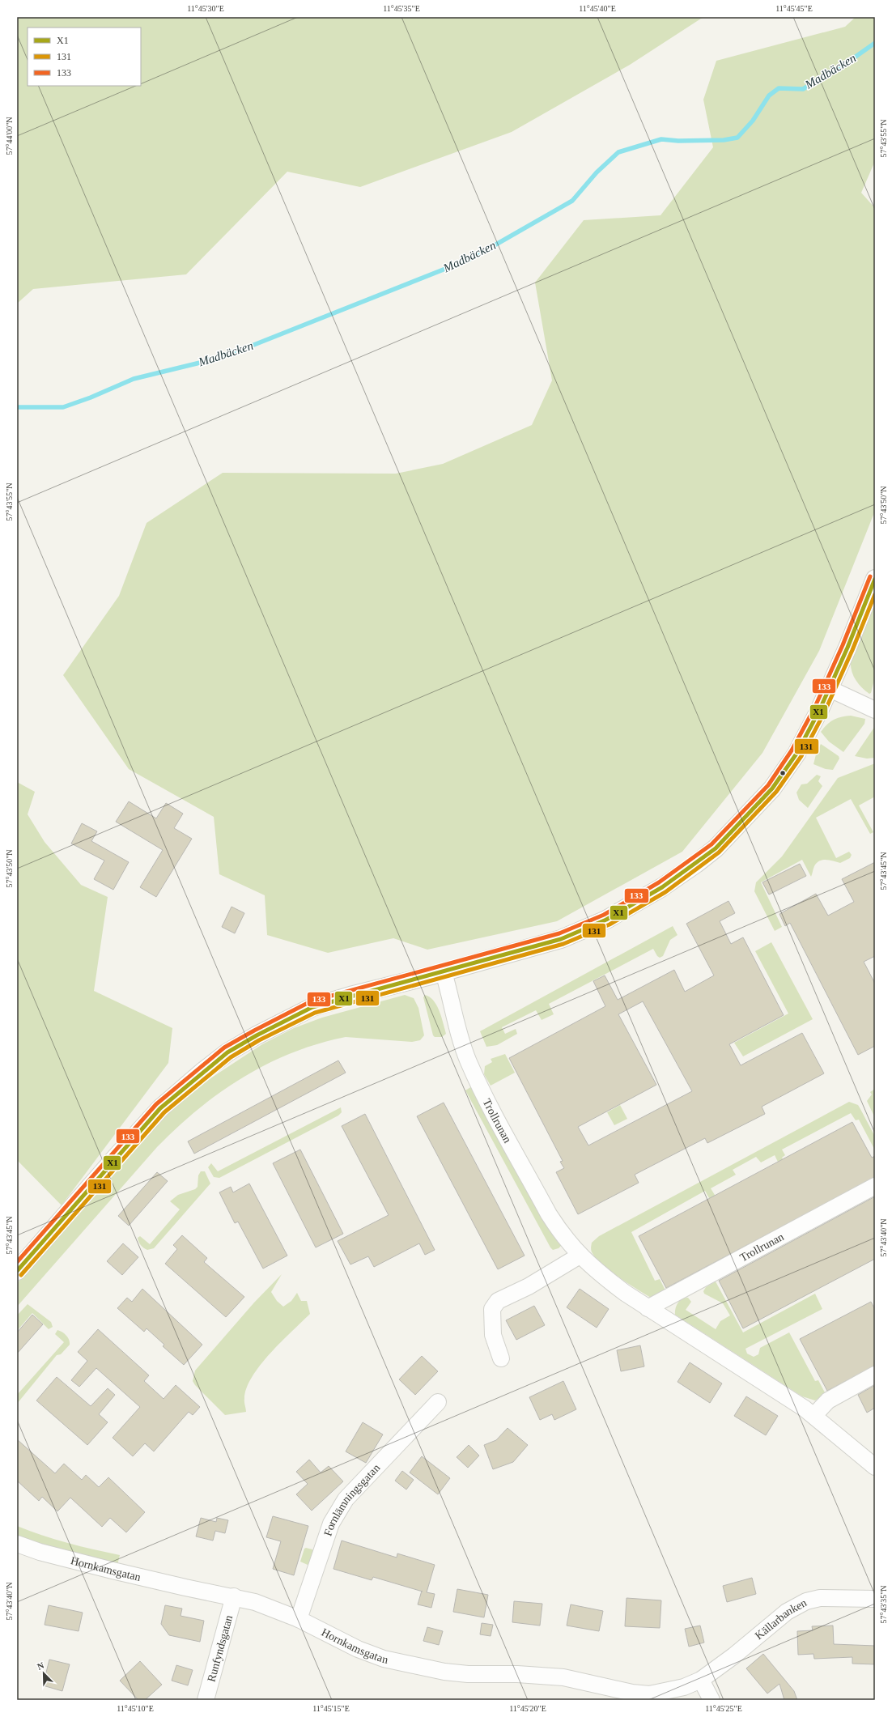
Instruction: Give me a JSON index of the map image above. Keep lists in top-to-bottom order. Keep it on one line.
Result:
{"streets":{"street":["Trollrunan","Fornlämningsgatan","Hornkamsgatan","Källarbanken","Runfyndsgatan"]},"crossings":[["Fornlämningsgatan","Hornkamsgatan"],["Hornkamsgatan","Källarbanken"],["Hornkamsgatan","Runfyndsgatan"]],"water":["Madbäcken"],"lines":["transit line 133","transit line X1","transit line 131"],"legend":["X1","131","133"],"north":"top left","coordinates":["11°45'30\"E","11°45'35\"E","11°45'40\"E","11°45'45\"E","57°44'00\"N","57°43'55\"N","57°43'50\"N","57°43'45\"N","57°43'40\"N","57°43'35\"N","11°45'10\"E","11°45'15\"E","11°45'20\"E","11°45'25\"E"]}
